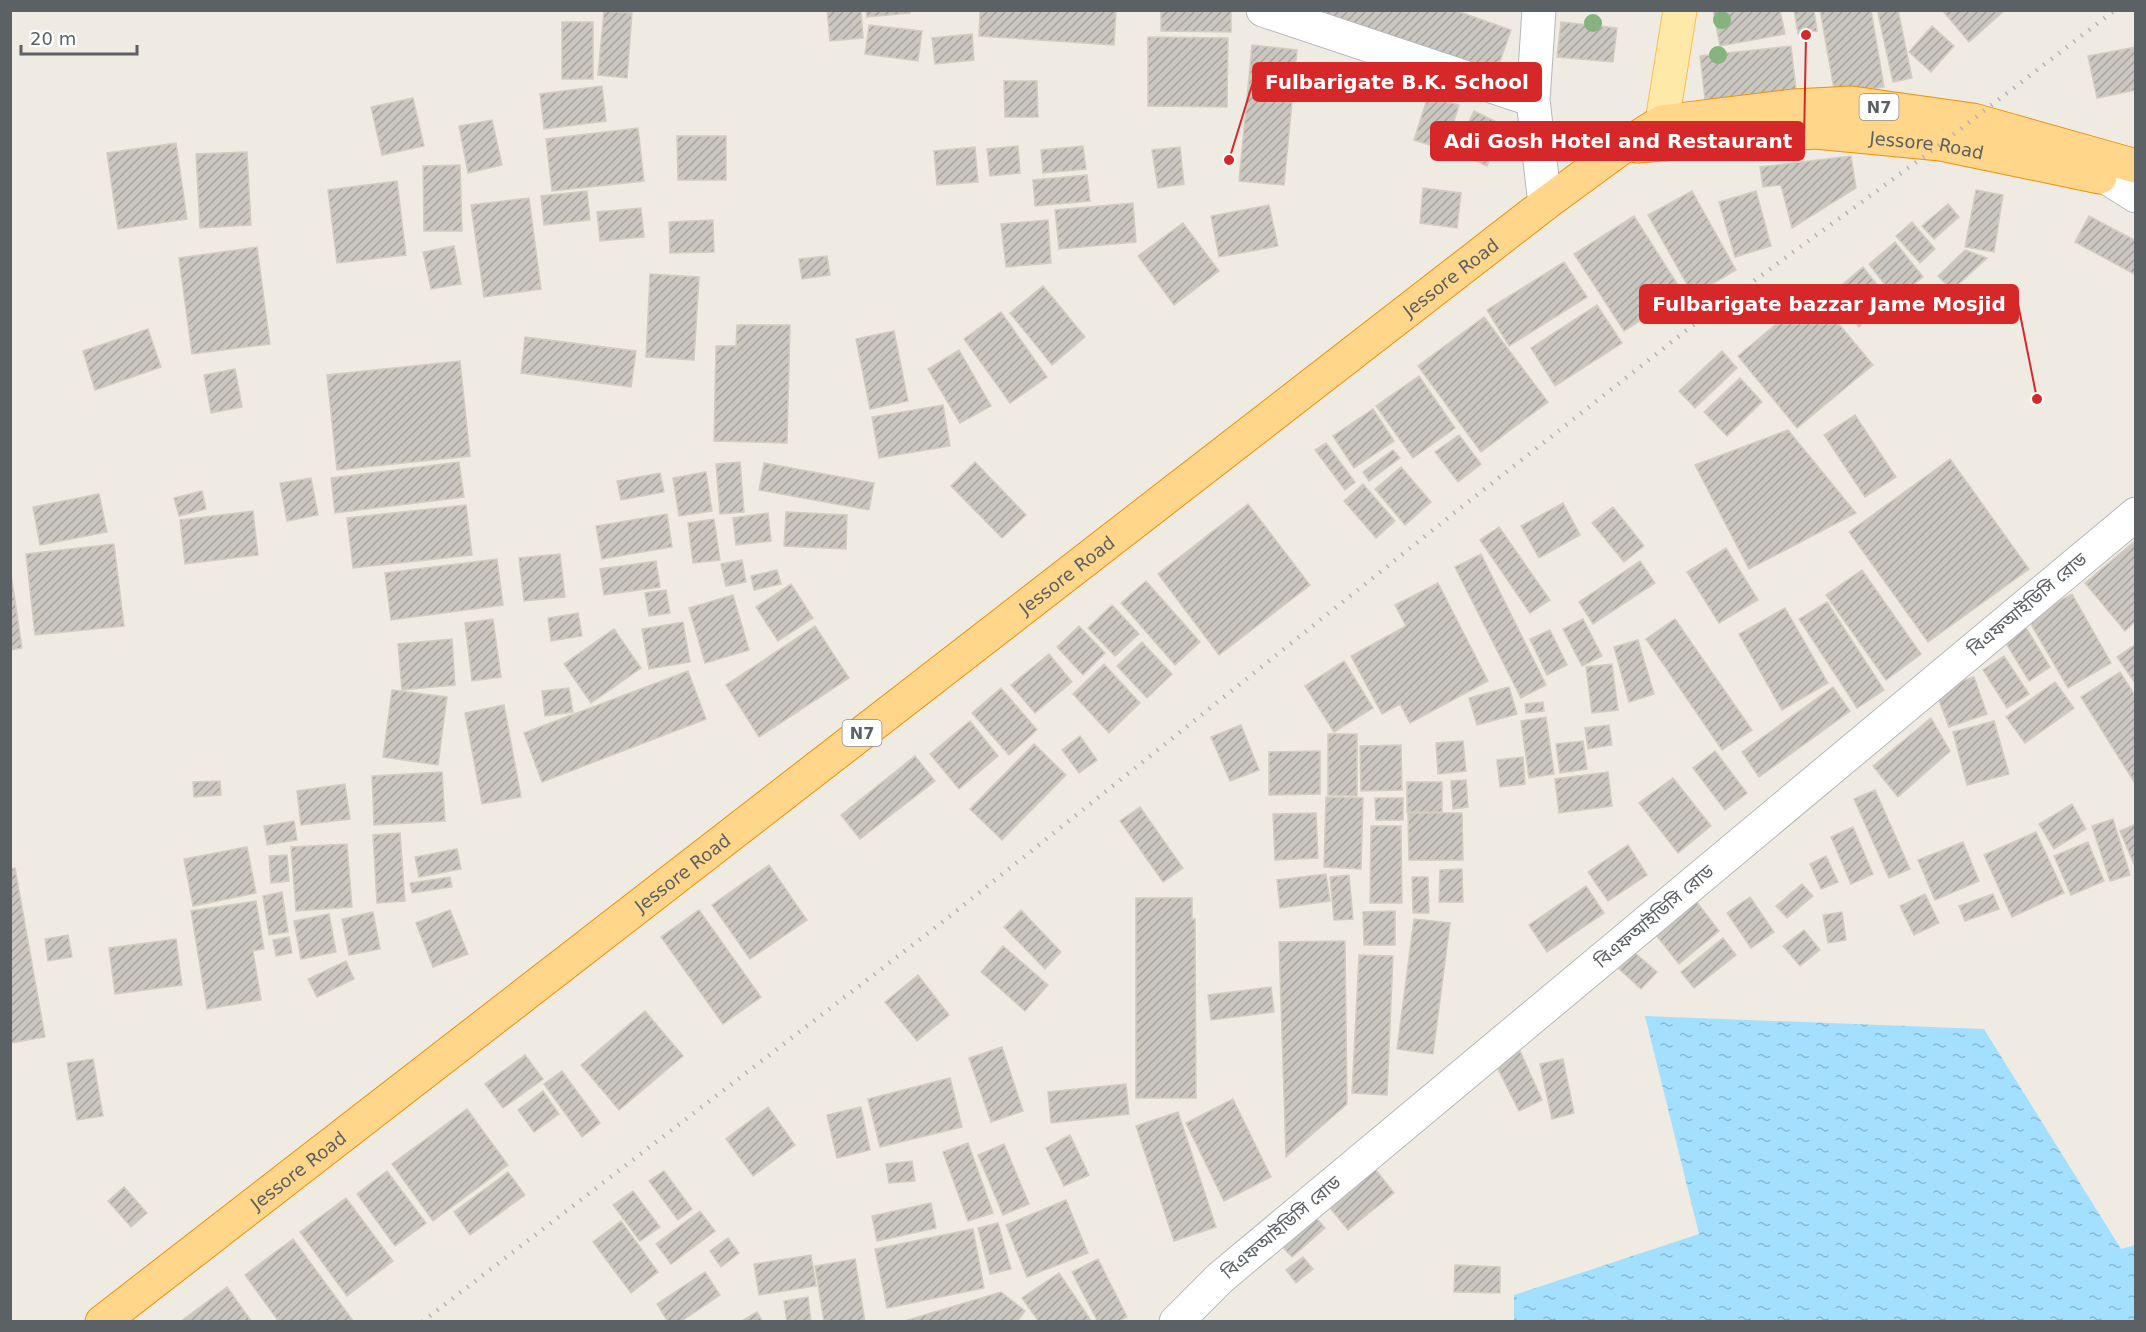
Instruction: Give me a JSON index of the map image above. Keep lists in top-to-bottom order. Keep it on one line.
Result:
{"streets":{"highway":["N7","Jessore Road"],"street":["বিএফআইডিসি রোড"]},"crossings":[["N7","Jessore Road"]],"places":["Adi Gosh Hotel and Restaurant","Fulbarigate B.K. School","Fulbarigate bazzar Jame Mosjid"],"scale_bar":"20 m"}
